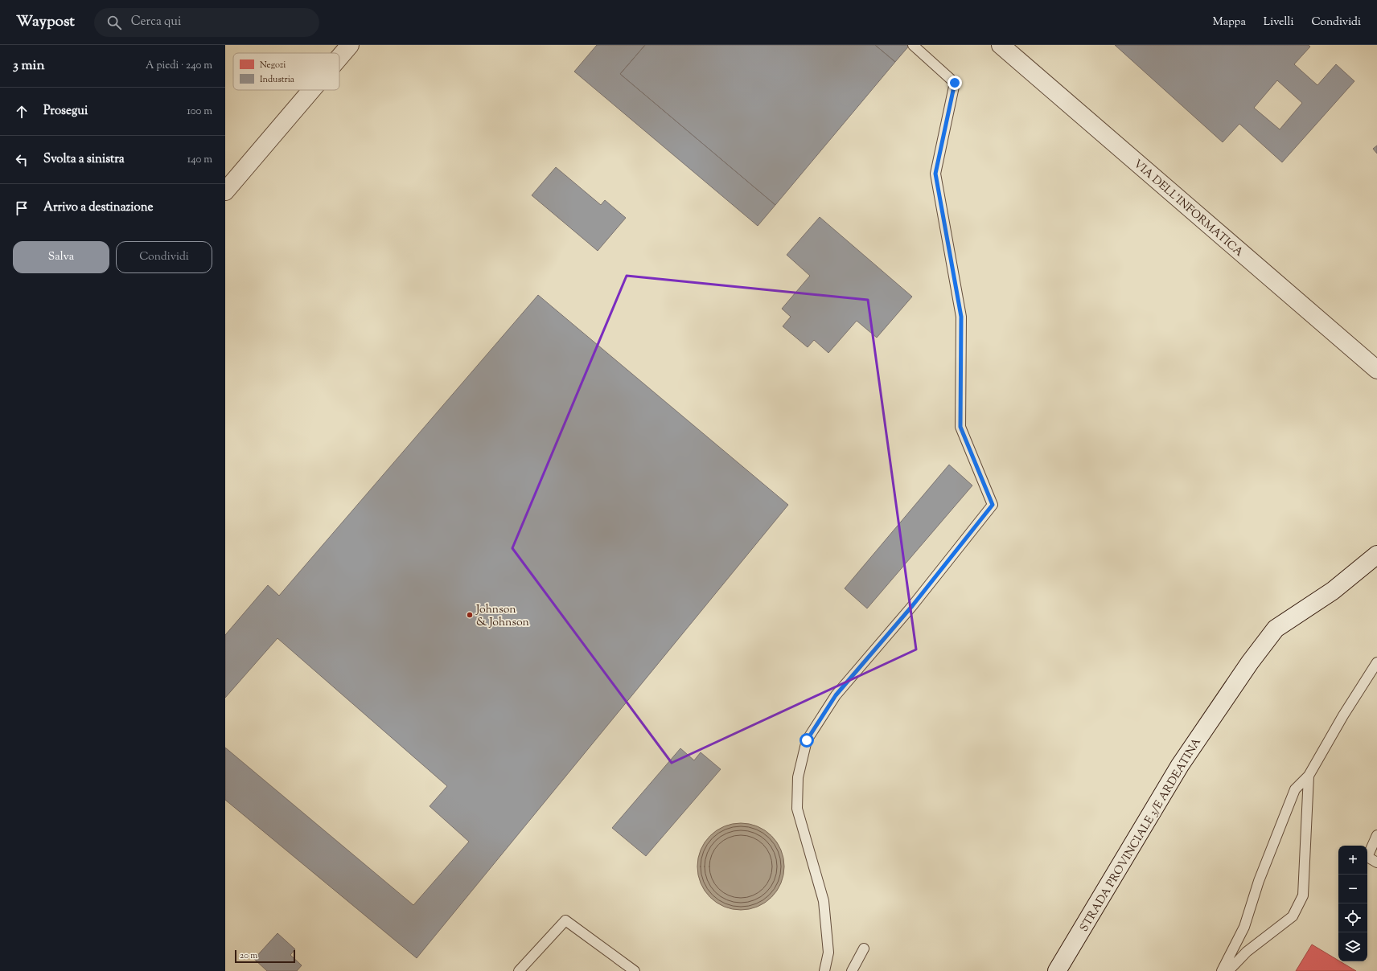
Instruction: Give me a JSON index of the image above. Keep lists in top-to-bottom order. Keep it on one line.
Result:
{"streets":{"street":["VIA DELL'INFORMATICA","STRADA PROVINCIALE 3/E ARDEATINA"]},"places":["Johnson & Johnson"],"legend":["Negozi","Industria"],"scale_bar":"20 m","page":{"header":"Waypost","search":"Cerca qui","nav":["Mappa","Livelli","Condividi"],"heading":["3 min","A piedi · 240 m"],"list":[["Prosegui","100 m"],["Svolta a sinistra","140 m"],"Arrivo a destinazione"],"buttons":["Salva","Condividi"],"map_buttons":["+","−"],"scale":"20 m"}}
